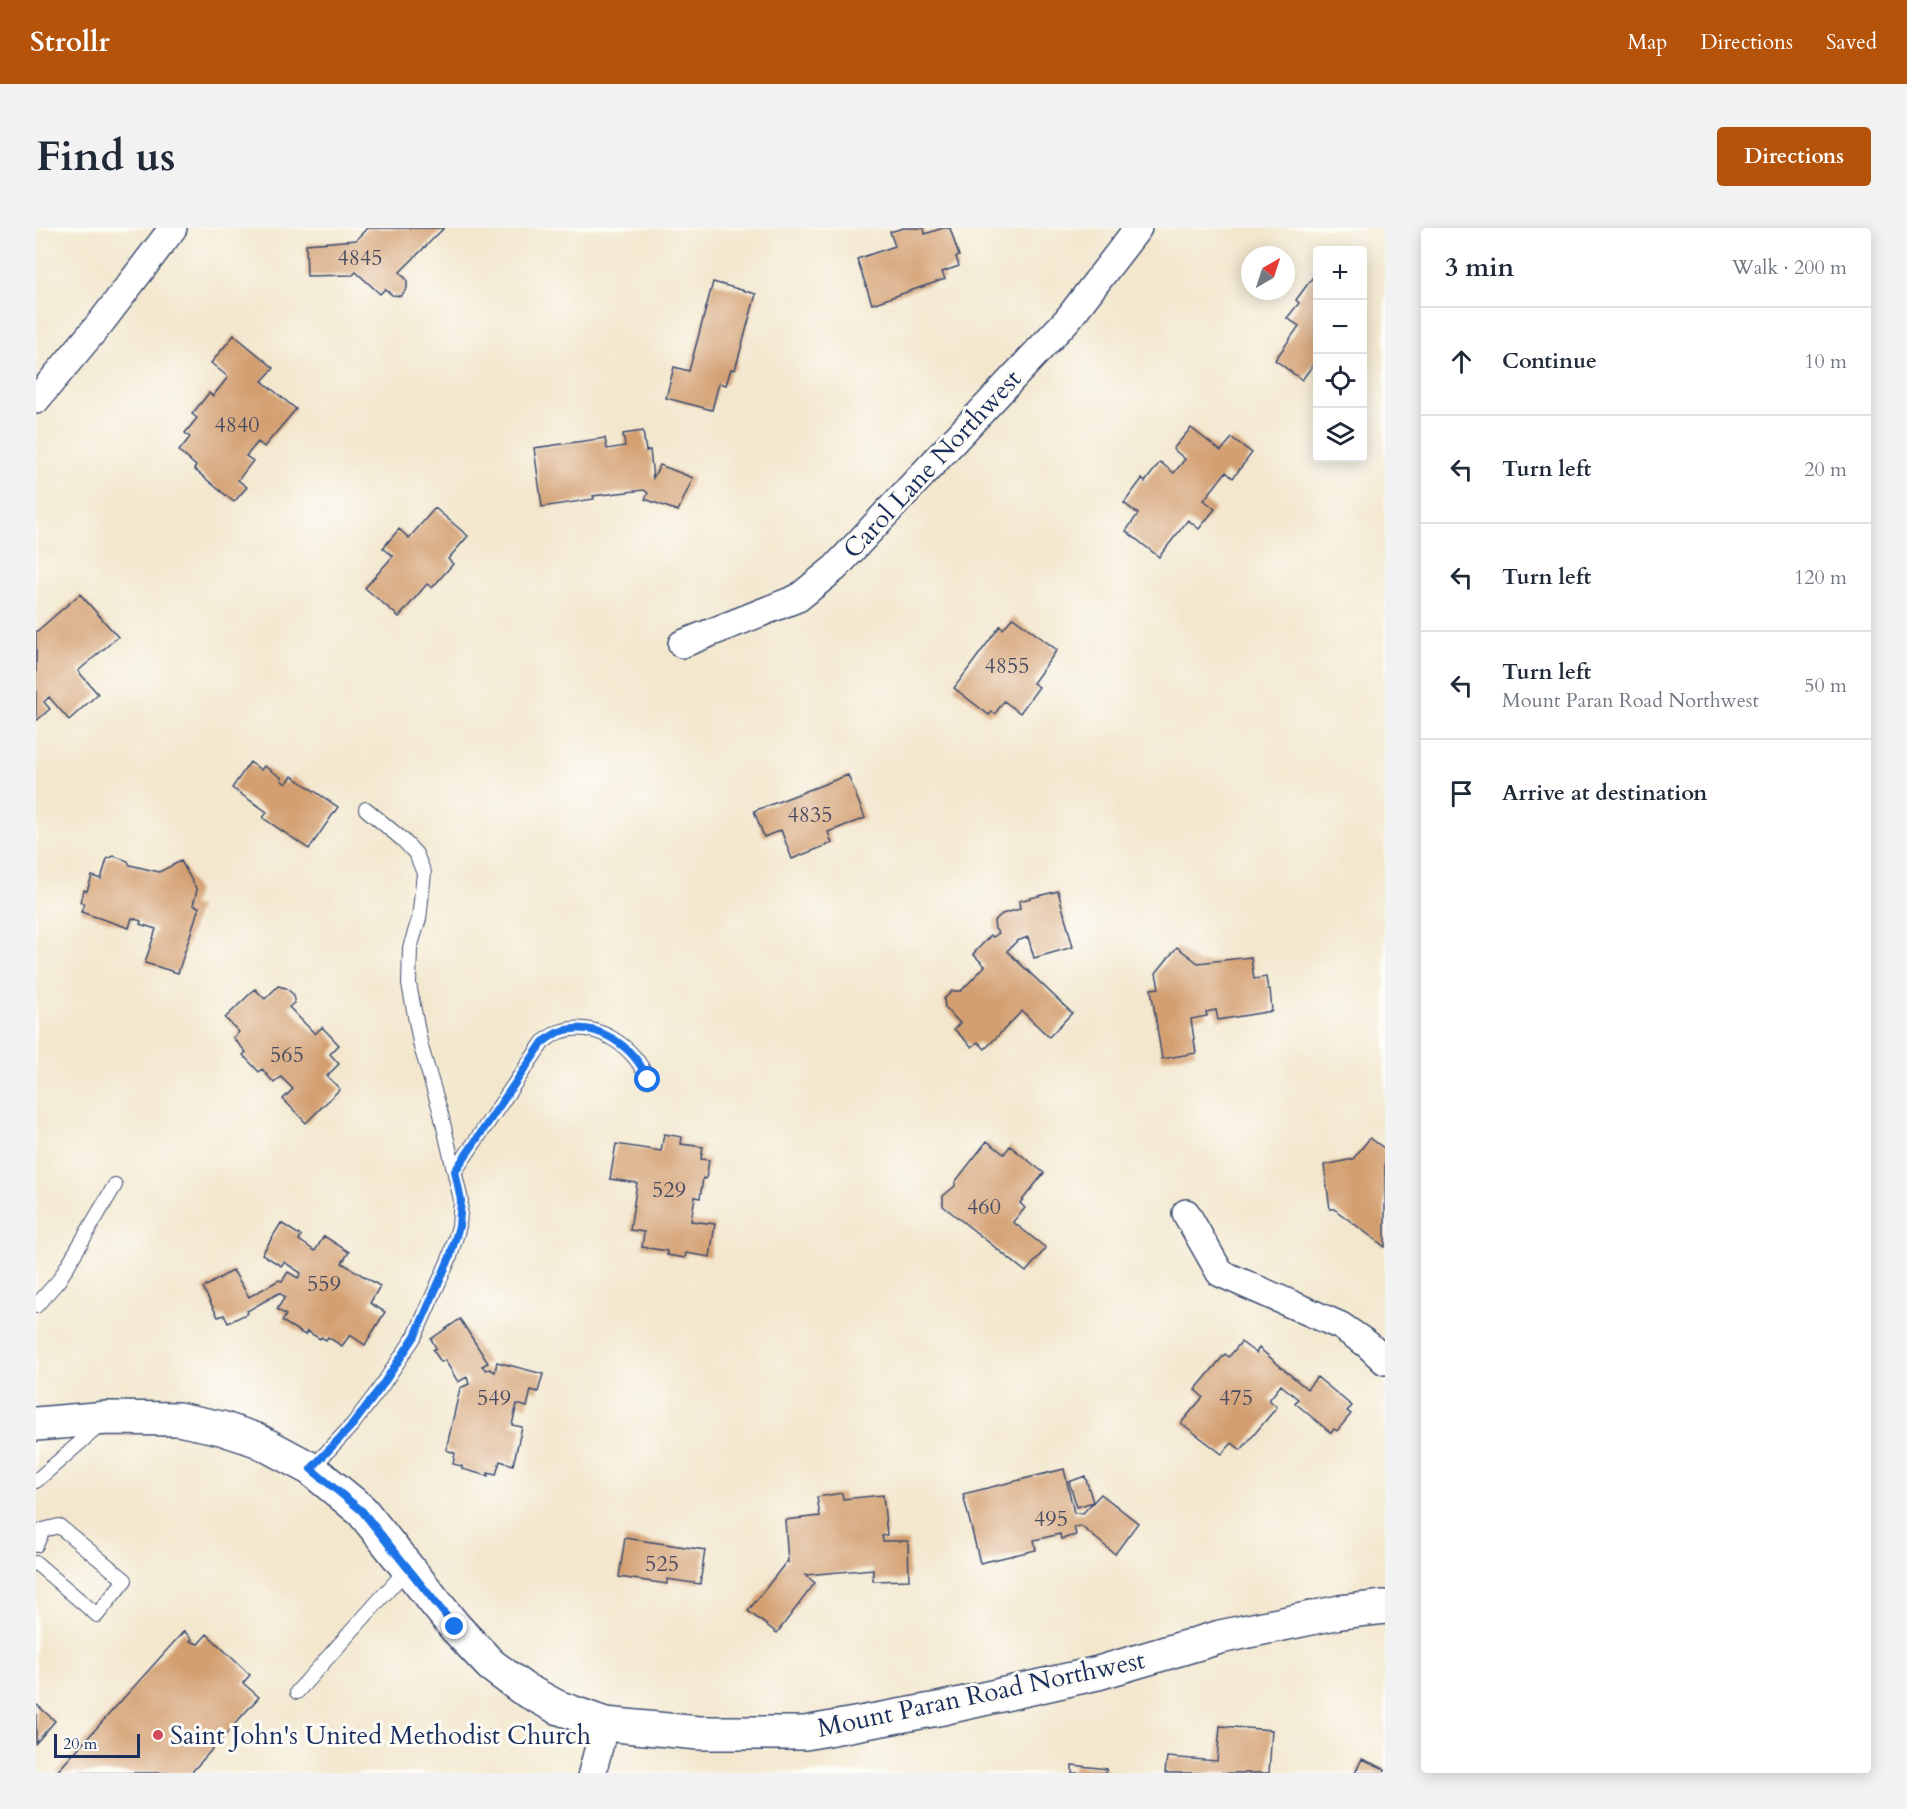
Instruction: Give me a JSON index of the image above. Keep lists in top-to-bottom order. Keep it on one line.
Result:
{"streets":{"main road":["Mount Paran Road Northwest"],"street":["Carol Lane Northwest"]},"places":["Saint John's United Methodist Church"],"house_numbers":["4845","4840","4855","4835","565","529","460","559","549","475","495","525"],"scale_bar":"20 m","north":"top right","page":{"header":"Strollr","nav":["Map","Directions","Saved"],"buttons":"Directions","title":"Find us","heading":["3 min","Walk · 200 m"],"map_buttons":["+","−"],"list":[["Continue","10 m"],["Turn left","20 m"],["Turn left","120 m"],["Turn left","Mount Paran Road Northwest","50 m"],"Arrive at destination"],"scale":"20 m"}}
